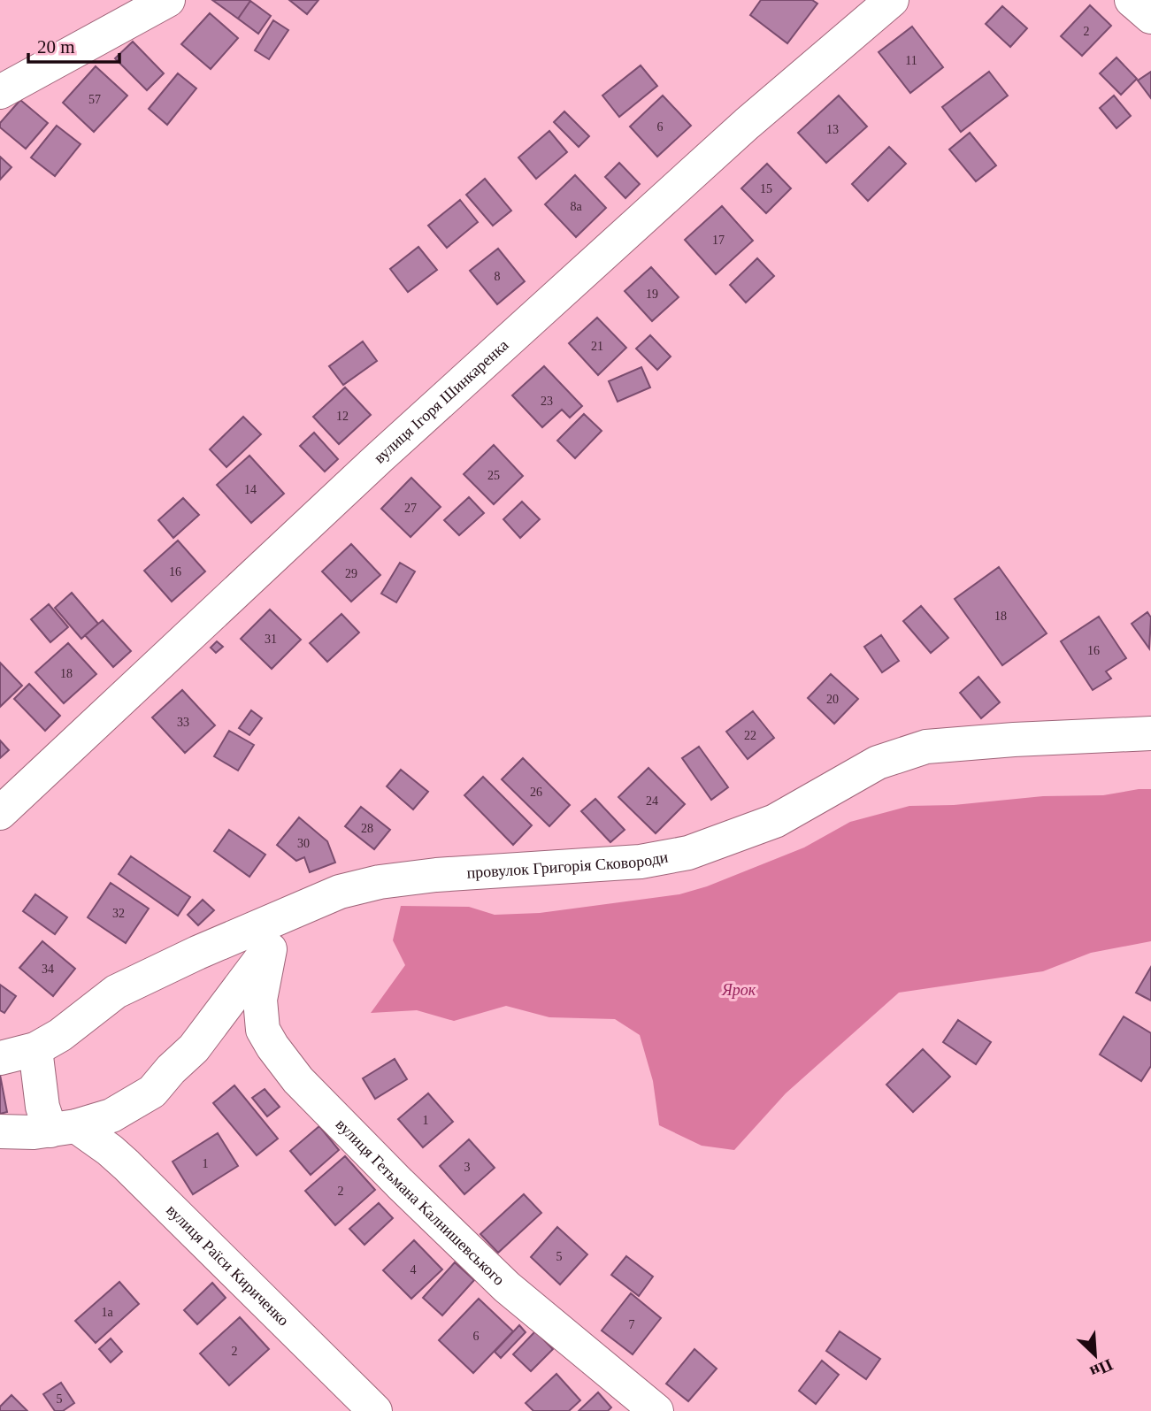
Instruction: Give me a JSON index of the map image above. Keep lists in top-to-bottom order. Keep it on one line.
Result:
{"streets":{"street":["вулиця Ігоря Шинкаренка","провулок Григорія Сковороди","вулиця Гетьмана Калнишевського","вулиця Раїси Кириченко"]},"parks":["Ярок"],"house_numbers":["2","11","57","6","13","15","8а","17","8","19","21","23","12","25","14","27","16","29","18","31","16","18","20","33","22","26","24","28","30","32","34","1","1","3","2","5","4","1а","7","6","2","5"],"scale_bar":"20 m","north":"bottom right"}
